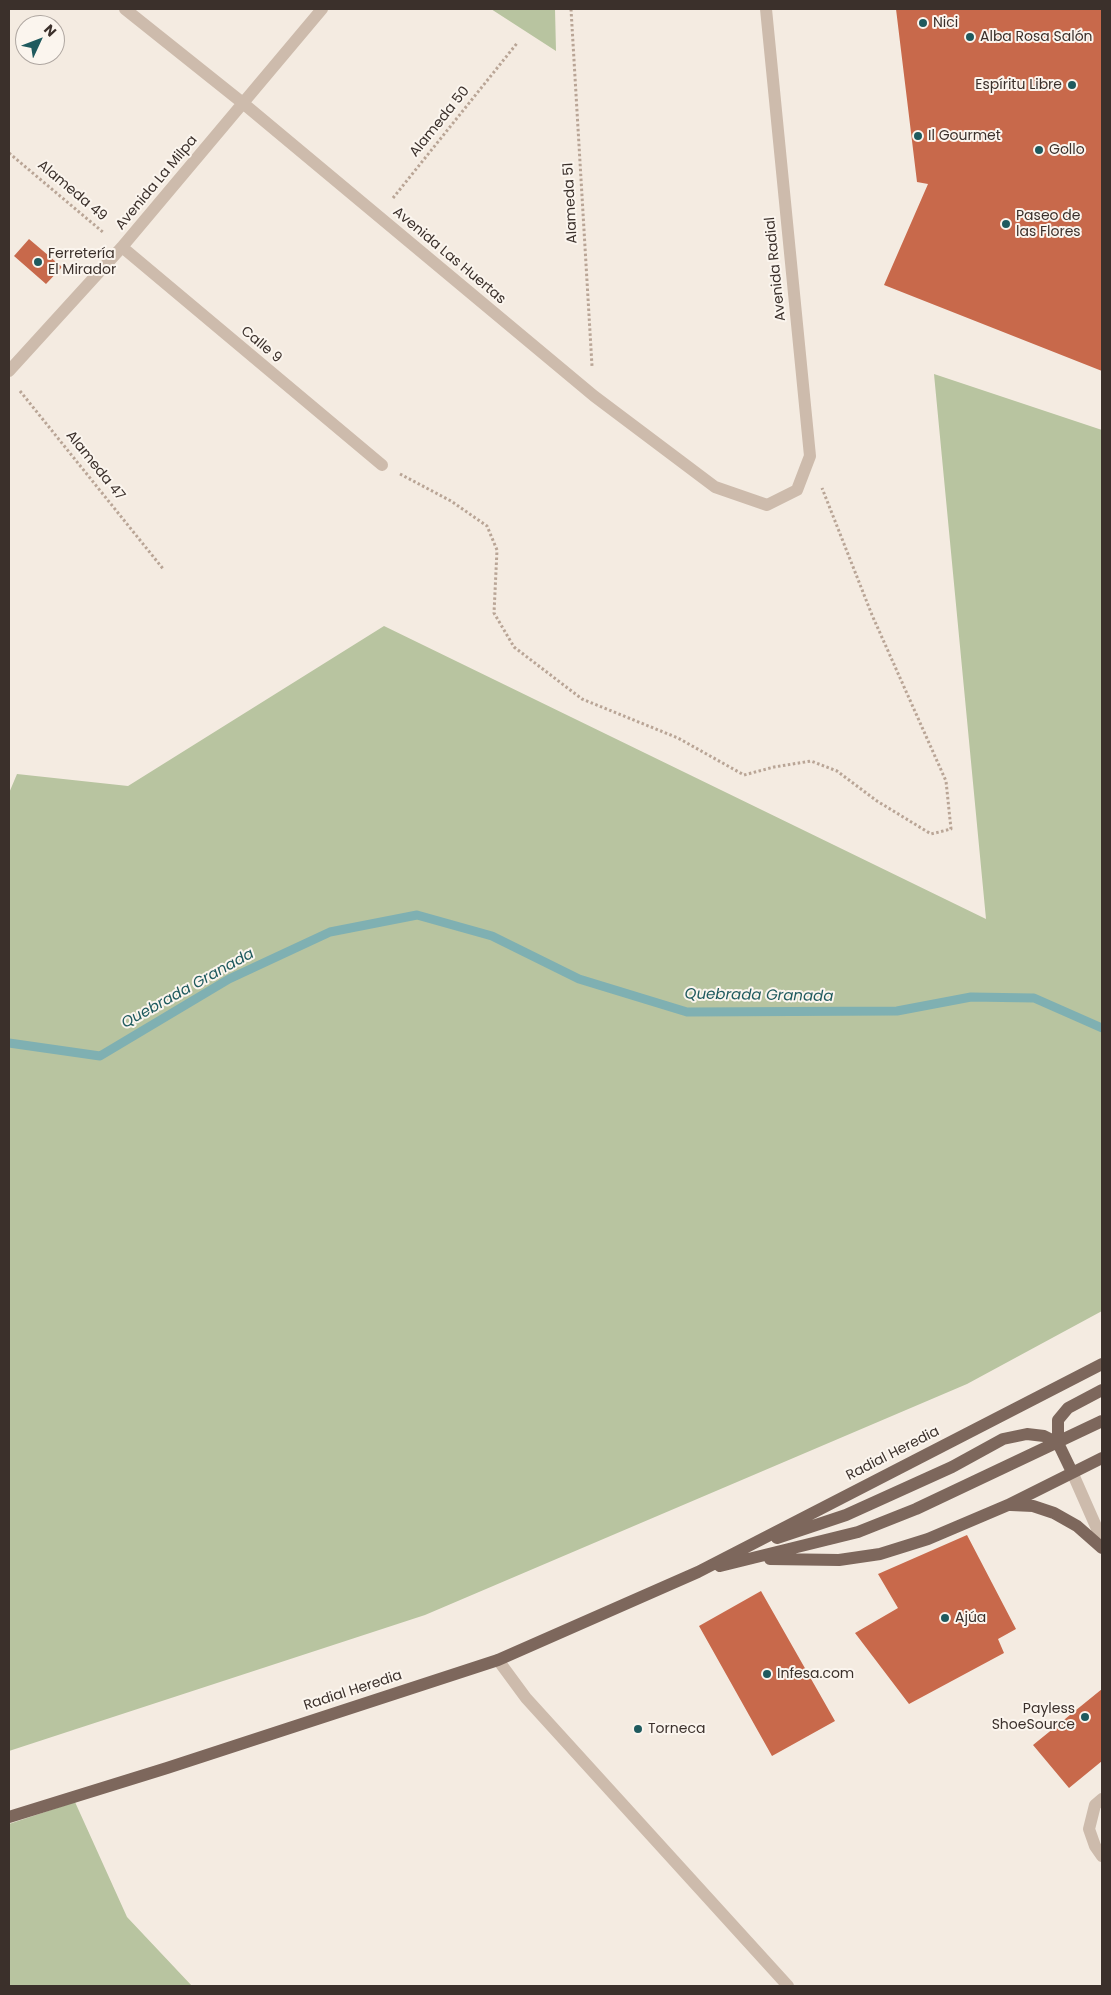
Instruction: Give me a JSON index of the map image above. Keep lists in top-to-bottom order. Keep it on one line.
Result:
{"streets":{"main road":["Radial Heredia"],"street":["Avenida La Milpa","Avenida Las Huertas","Avenida Radial","Calle 9"],"path":["Alameda 50","Alameda 49","Alameda 51","Alameda 47"]},"crossings":[["Alameda 50","Avenida Las Huertas"],["Avenida La Milpa","Alameda 49"],["Avenida La Milpa","Avenida Las Huertas"],["Avenida La Milpa","Calle 9"],["Alameda 49","Calle 9"],["Alameda 51","Avenida Las Huertas"],["Avenida Las Huertas","Avenida Radial"]],"water":["Quebrada Granada"],"places":["Nici","Alba Rosa Salón","Espíritu Libre","Il Gourmet","Gollo","Paseo de las Flores","Ferretería El Mirador","Ajúa","Infesa.com","Payless ShoeSource","Torneca"],"north":"top right"}
